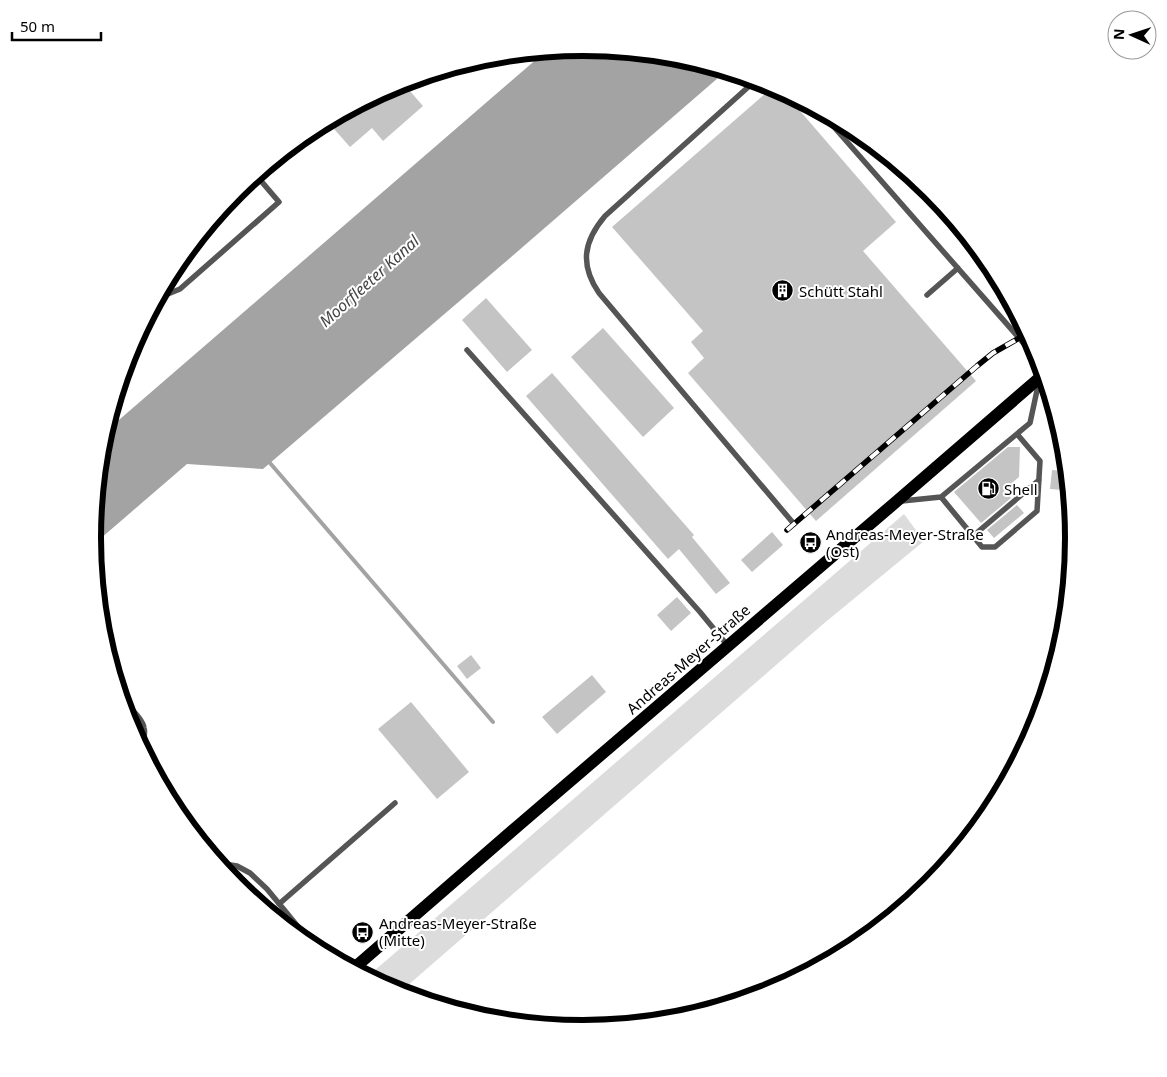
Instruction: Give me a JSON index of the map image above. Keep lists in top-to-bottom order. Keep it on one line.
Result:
{"streets":{"main road":["Andreas-Meyer-Straße"]},"water":["Moorfleeter Kanal"],"places":{"building":["Schütt Stahl"],"fuel station":["Shell"],"bus stop":["Andreas-Meyer-Straße (Ost)","Andreas-Meyer-Straße (Mitte)"]},"scale_bar":"50 m","north":"left"}
